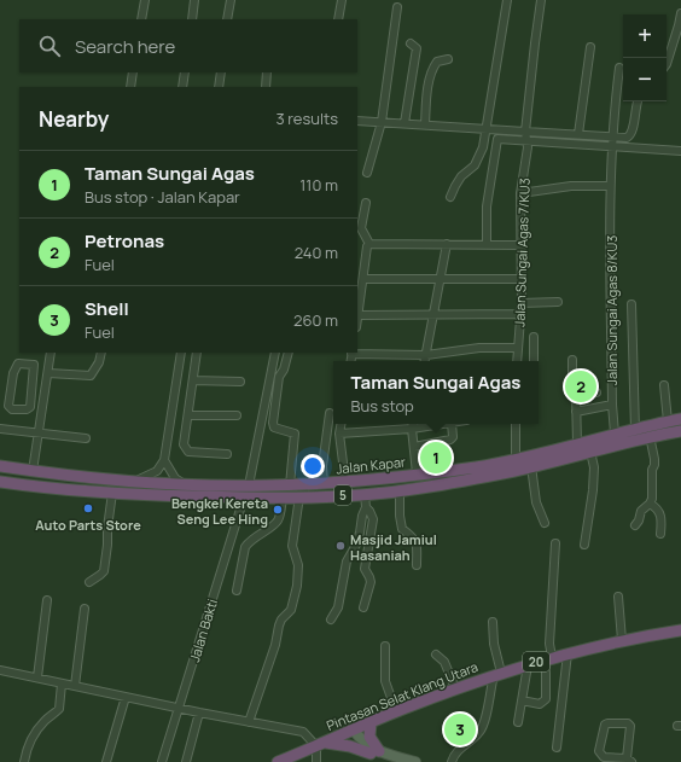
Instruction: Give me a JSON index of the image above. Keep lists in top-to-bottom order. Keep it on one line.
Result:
{"streets":{"highway":["Jalan Kapar","5","20","Pintasan Selat Klang Utara"],"street":["Jalan Sungai Agas 7/KU3","Jalan Sungai Agas 8/KU3","Jalan Bakti"]},"crossings":[["Jalan Sungai Agas 8/KU3","Jalan Kapar"],["Jalan Kapar","Jalan Bakti"]],"places":["Auto Parts Store","Bengkel Kereta Seng Lee Hing","Masjid Jamiul Hasaniah"],"page":{"map_buttons":["+","−"],"search":"Search here","heading":["Nearby","3 results"],"list":[{"mark":"1","name":"Taman Sungai Agas","note":"Bus stop · Jalan Kapar","value":"110 m"},{"mark":"2","name":"Petronas","note":"Fuel","value":"240 m"},{"mark":"3","name":"Shell","note":"Fuel","value":"260 m"}],"popup":["Taman Sungai Agas","Bus stop"],"pins":["2","1","3"]}}
